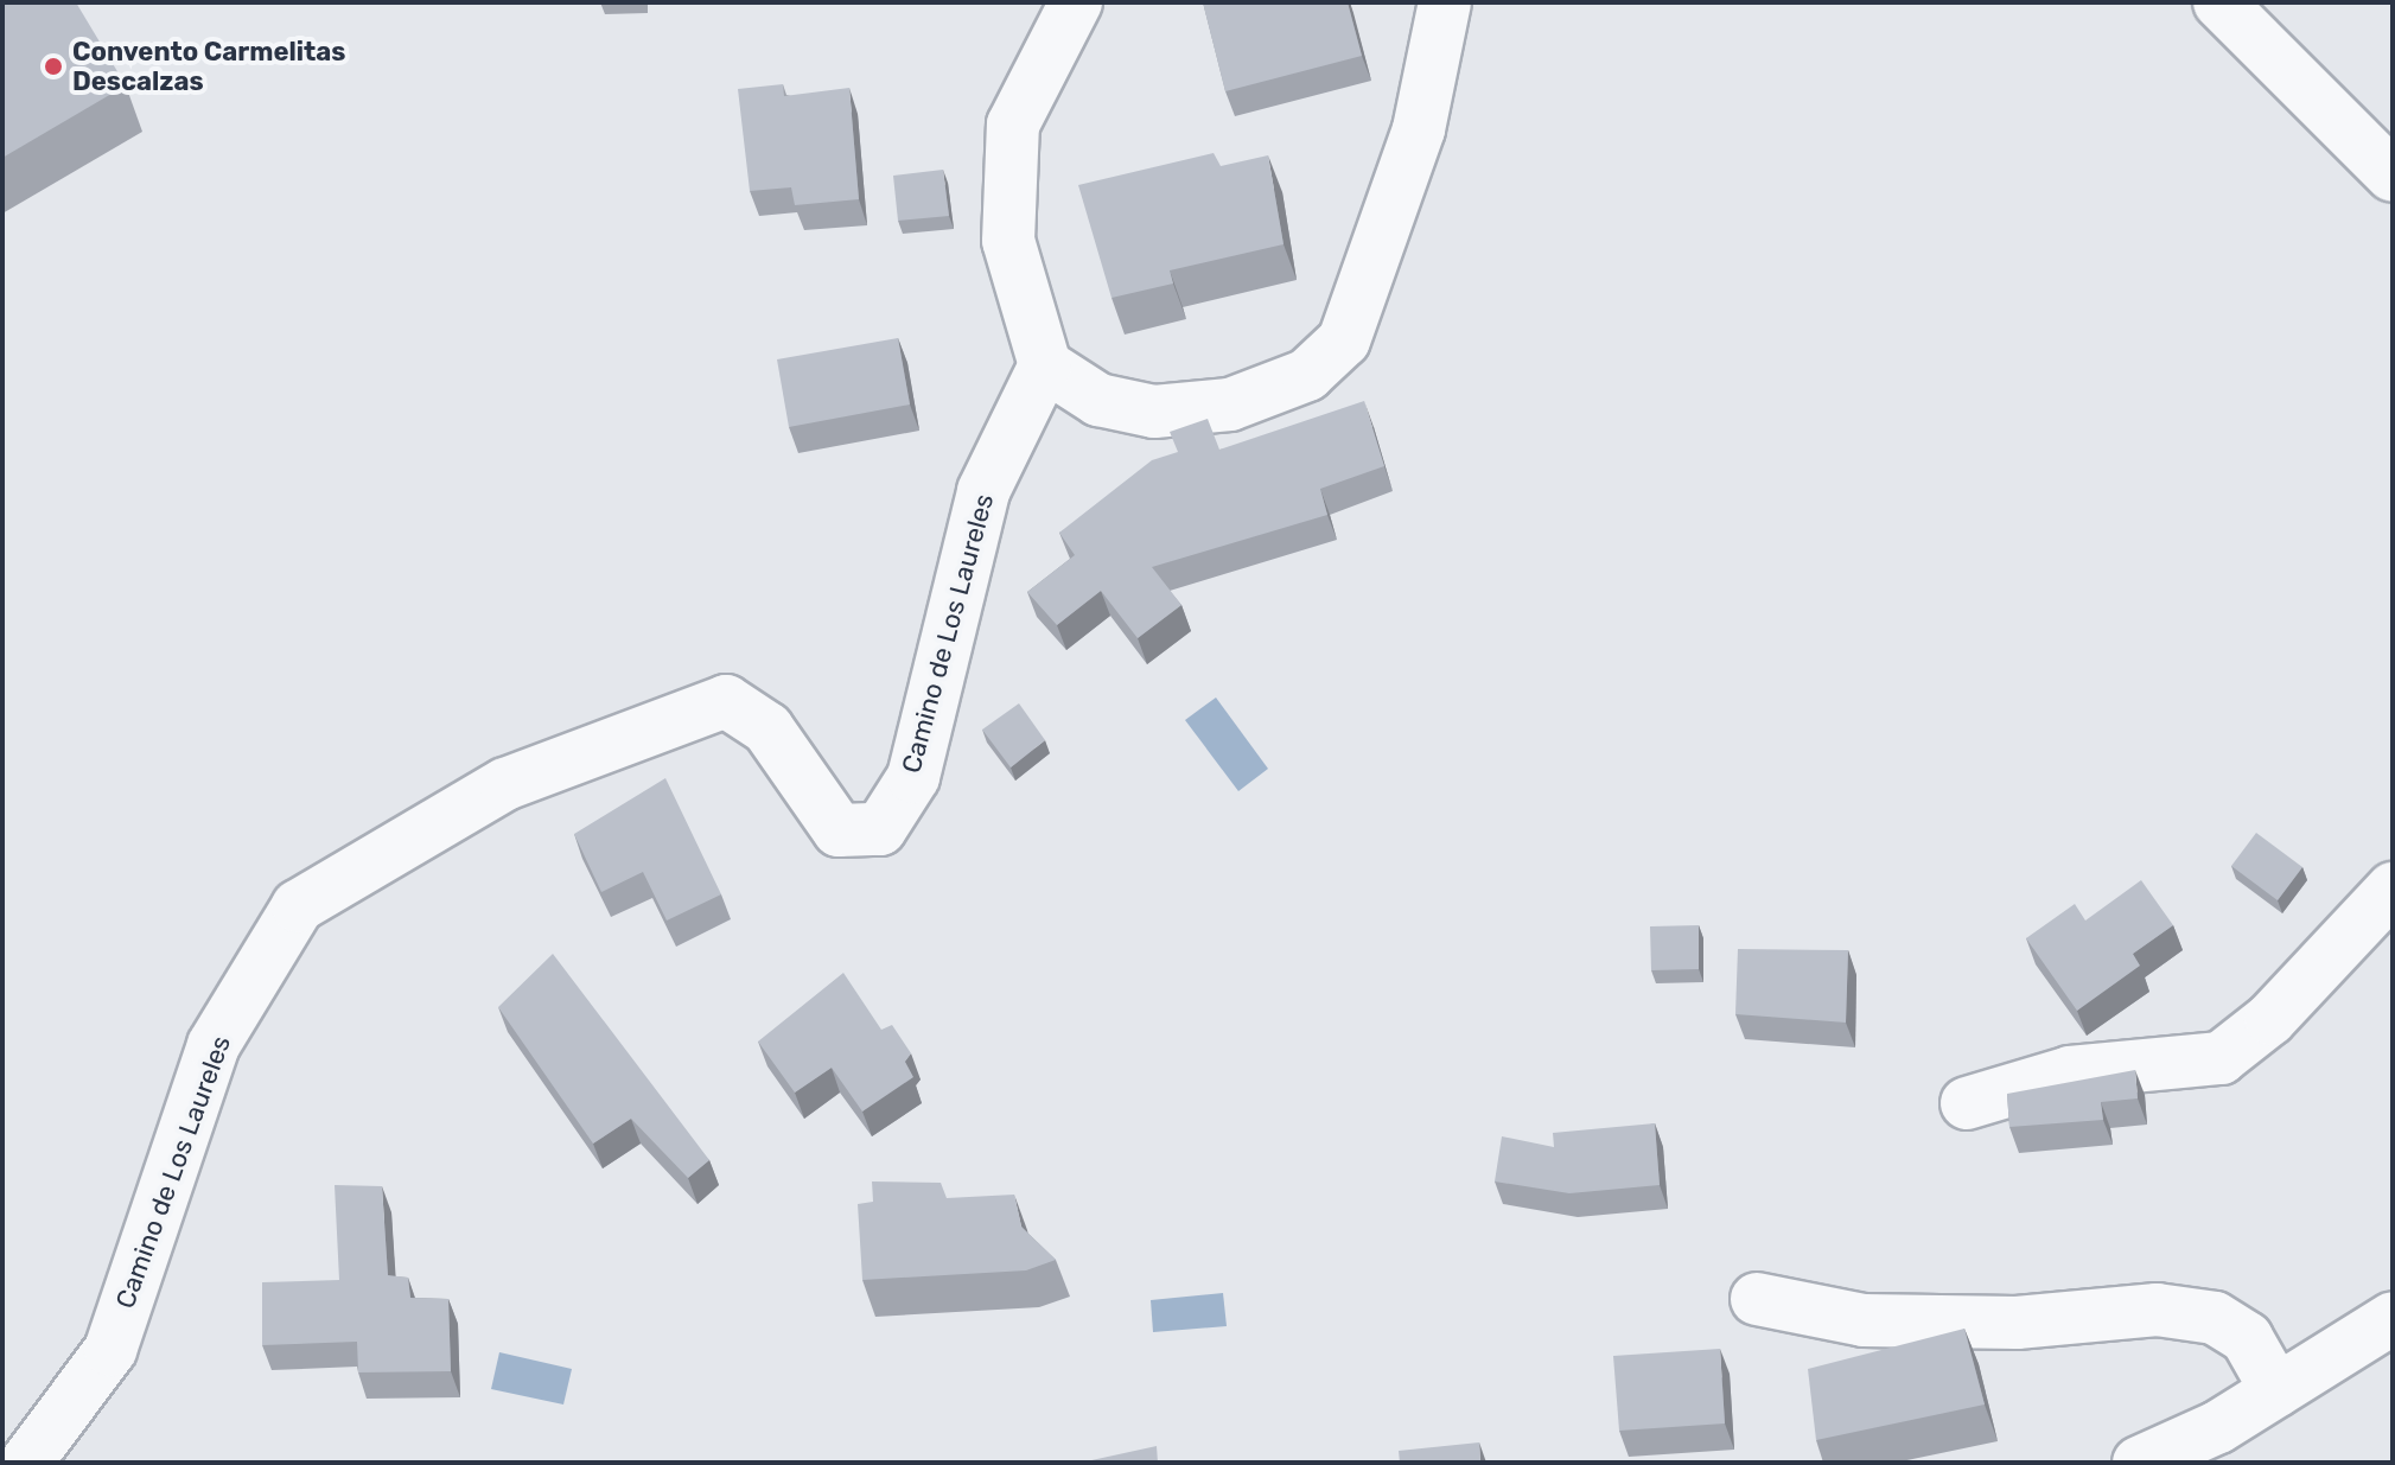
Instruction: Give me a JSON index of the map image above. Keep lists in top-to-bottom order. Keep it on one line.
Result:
{"streets":{"street":["Camino de Los Laureles"]},"places":["Convento Carmelitas Descalzas"]}
